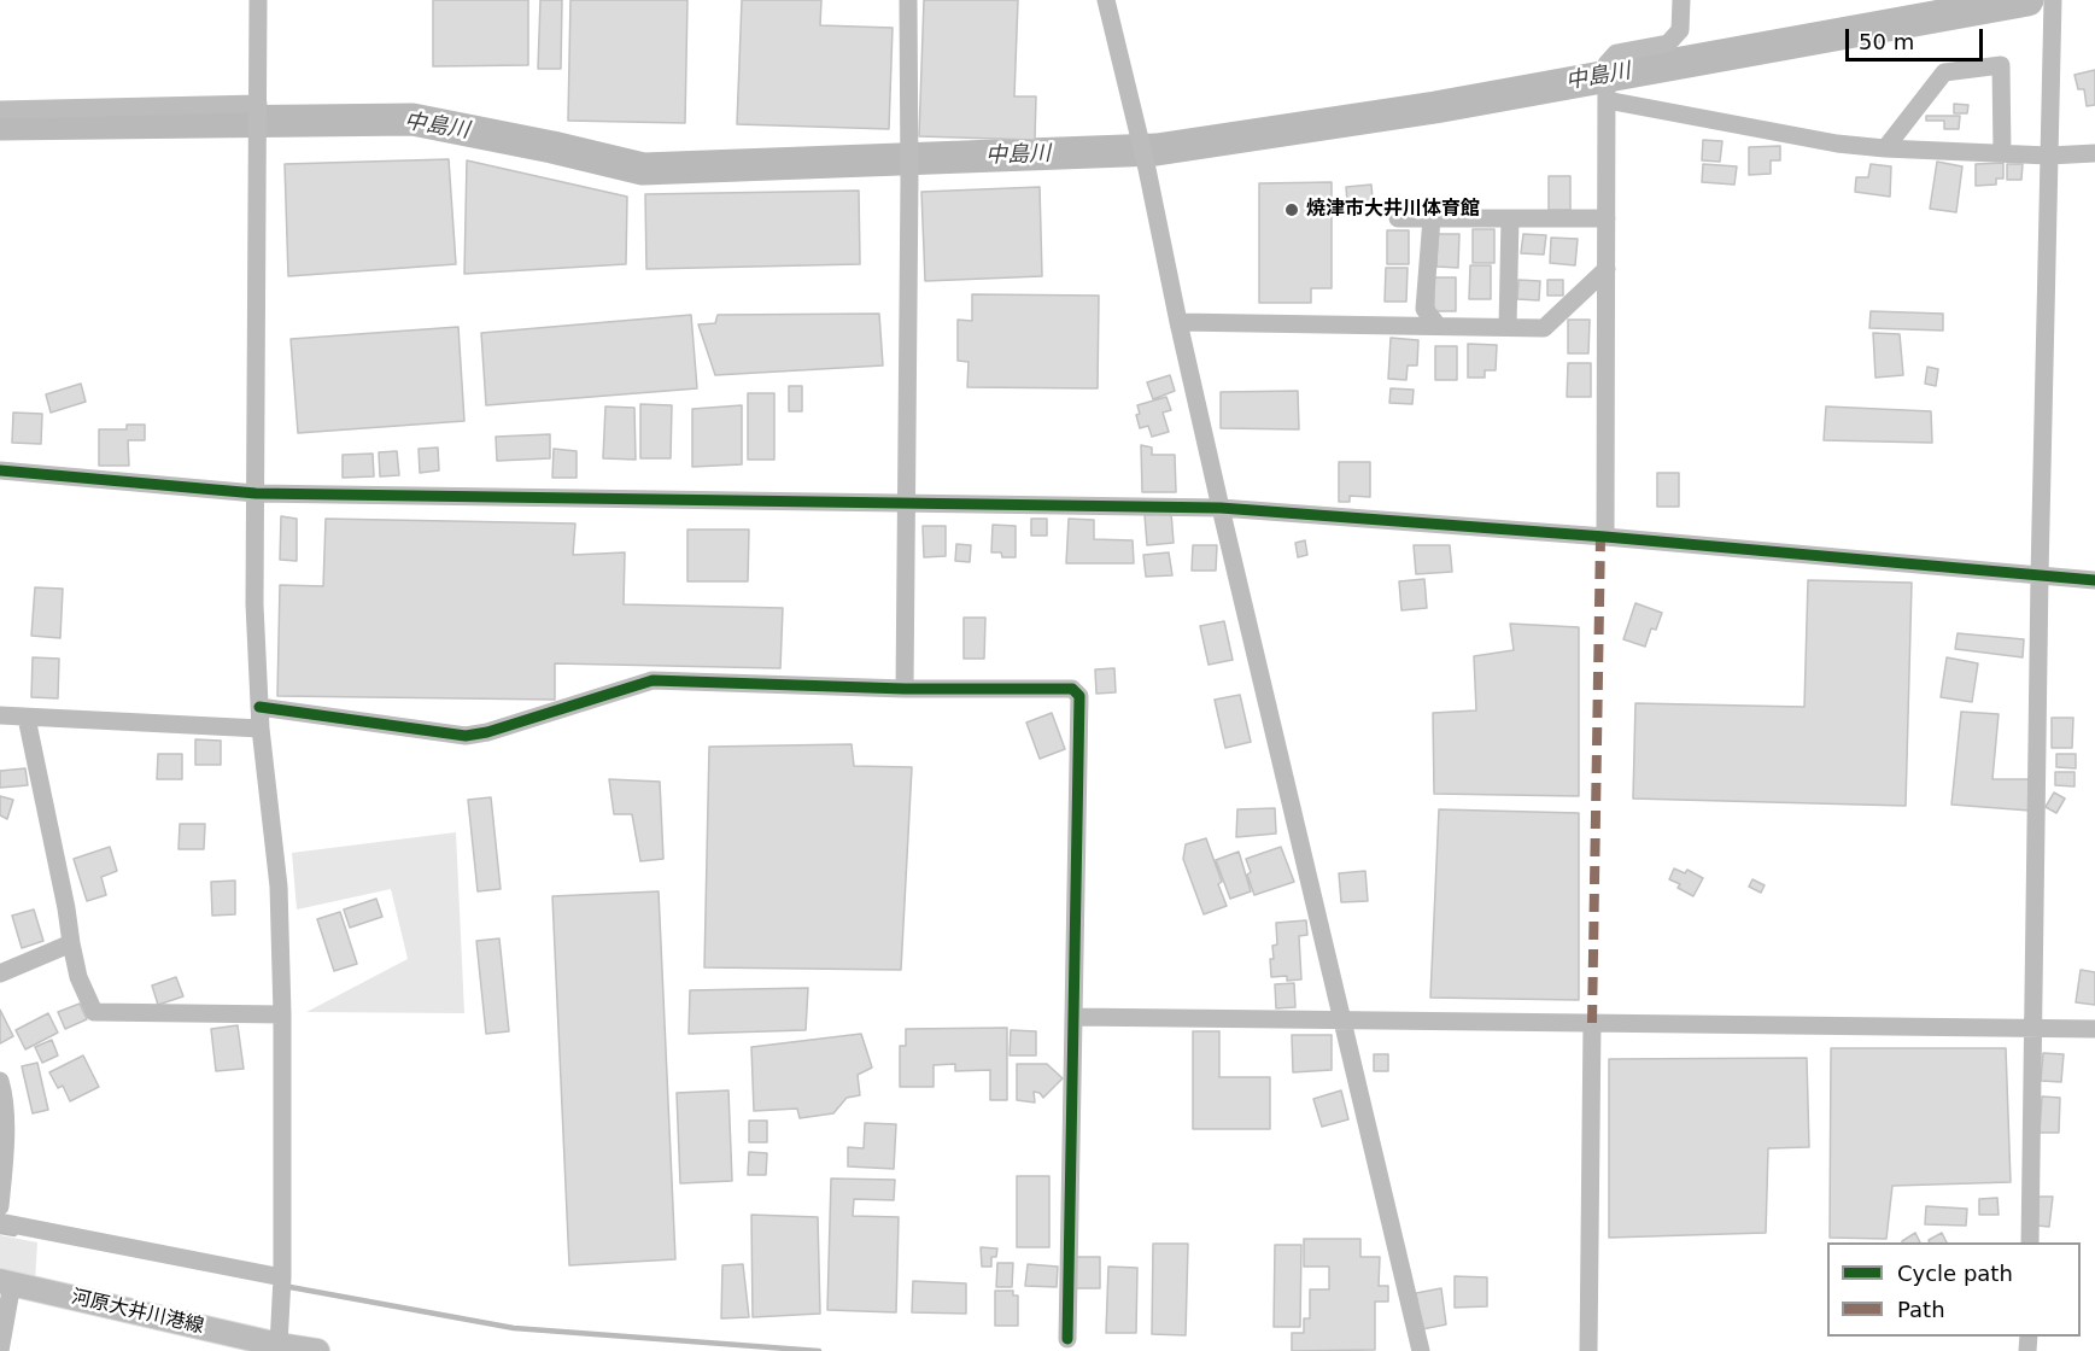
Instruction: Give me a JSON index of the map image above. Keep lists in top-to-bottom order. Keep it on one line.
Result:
{"streets":{"main road":["河原大井川港線"]},"water":["中島川"],"places":["焼津市大井川体育館"],"legend":["Cycle path","Path"],"scale_bar":"50 m"}
